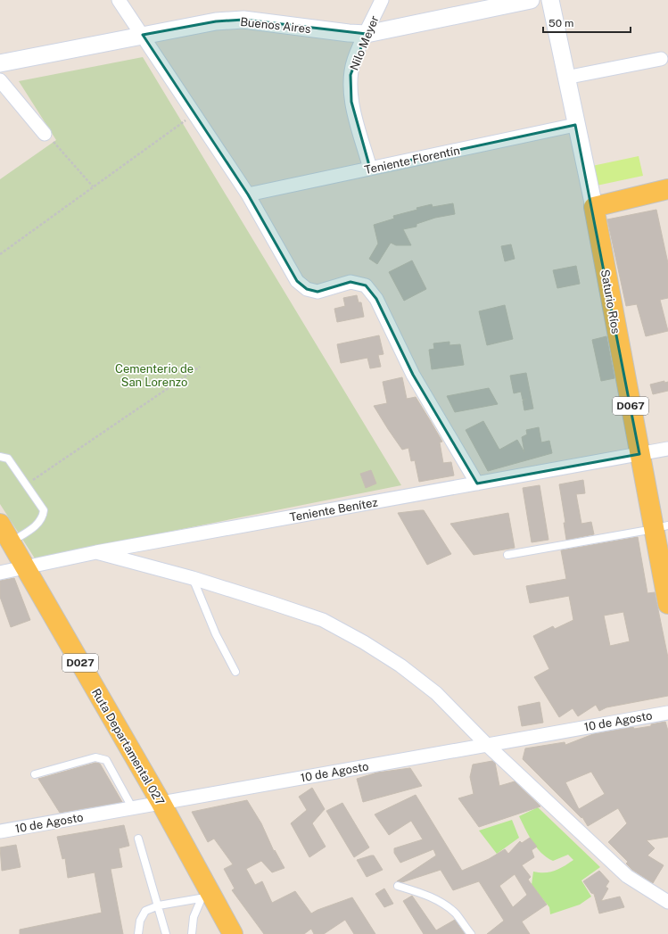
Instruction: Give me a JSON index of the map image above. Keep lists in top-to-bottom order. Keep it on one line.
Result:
{"streets":{"main road":["Saturio Ríos","D067","D027","Ruta Departamental 027"],"street":["Buenos Aires","Nilo Meyer","Teniente Florentín","Teniente Benítez","10 de Agosto"]},"crossings":[["Buenos Aires","Nilo Meyer"],["Nilo Meyer","Teniente Florentín"],["Teniente Florentín","Saturio Ríos"],["Saturio Ríos","Teniente Benítez"],["Teniente Benítez","Ruta Departamental 027"],["10 de Agosto","Ruta Departamental 027"]],"parks":["Cementerio de San Lorenzo"],"scale_bar":"50 m"}
